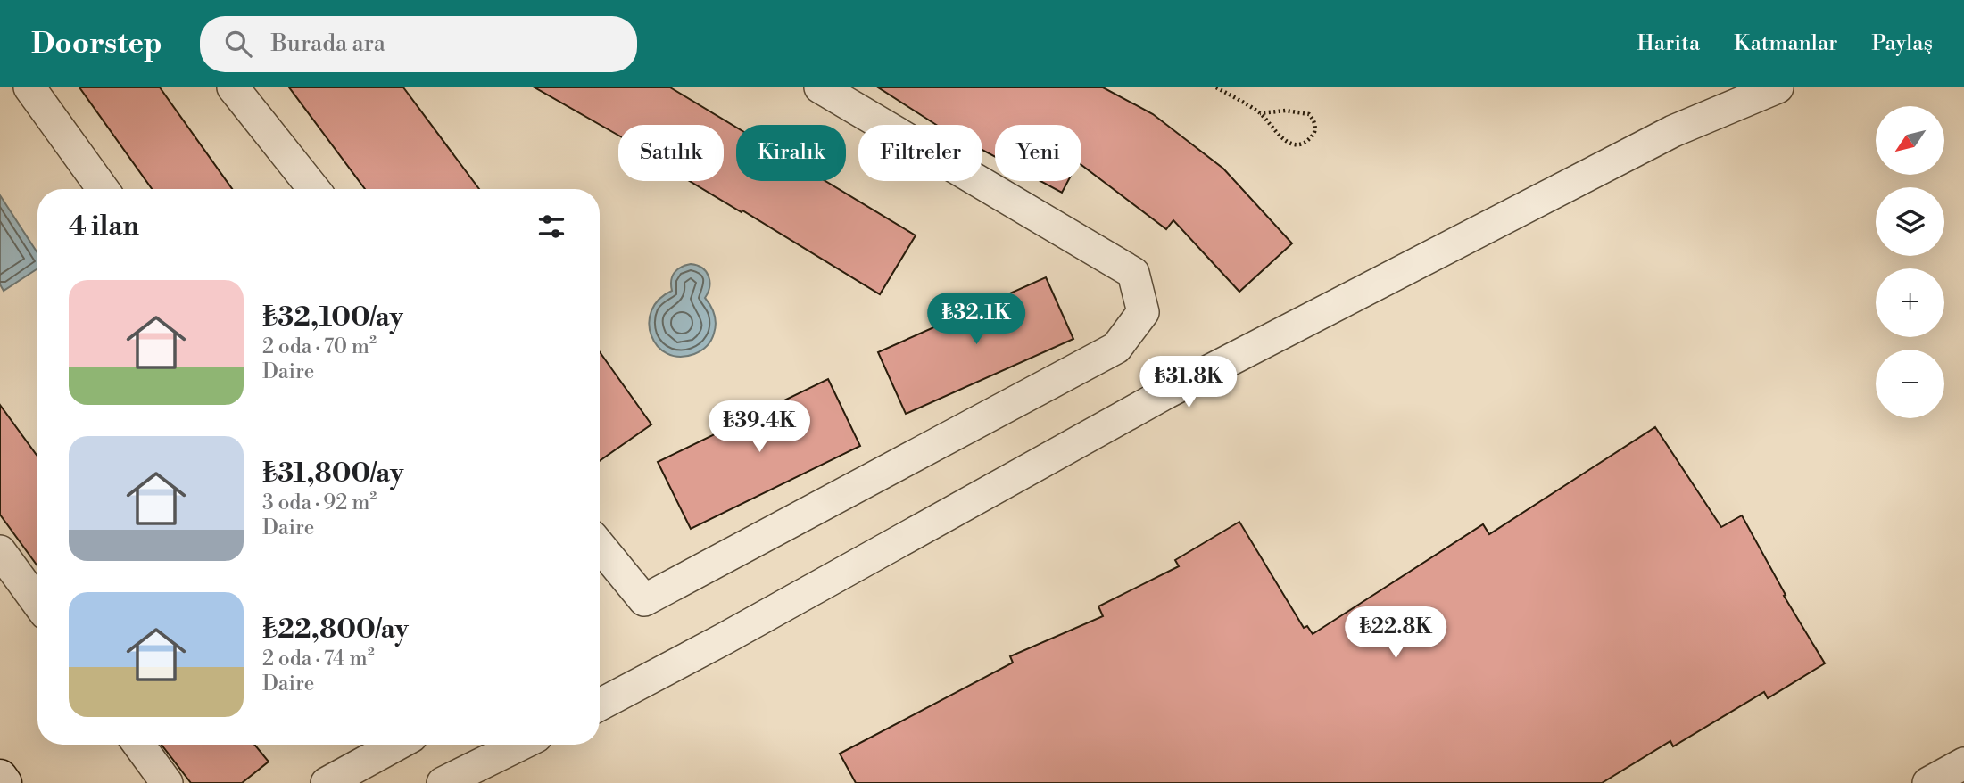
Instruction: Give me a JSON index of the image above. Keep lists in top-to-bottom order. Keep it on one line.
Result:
{"north":"bottom left","page":{"header":"Doorstep","search":"Burada ara","nav":["Harita","Katmanlar","Paylaş"],"map_buttons":["+","−"],"chip":["Satılık","Kiralık","Filtreler","Yeni"],"heading":"4 ilan","list":[{"name":"₺32,100/ay","note":"2 oda · 70 m² · Daire"},{"name":"₺31,800/ay","note":"3 oda · 92 m² · Daire"},{"name":"₺22,800/ay","note":"2 oda · 74 m² · Daire"}],"price":["₺32.1K","₺31.8K","₺39.4K","₺22.8K"]}}
